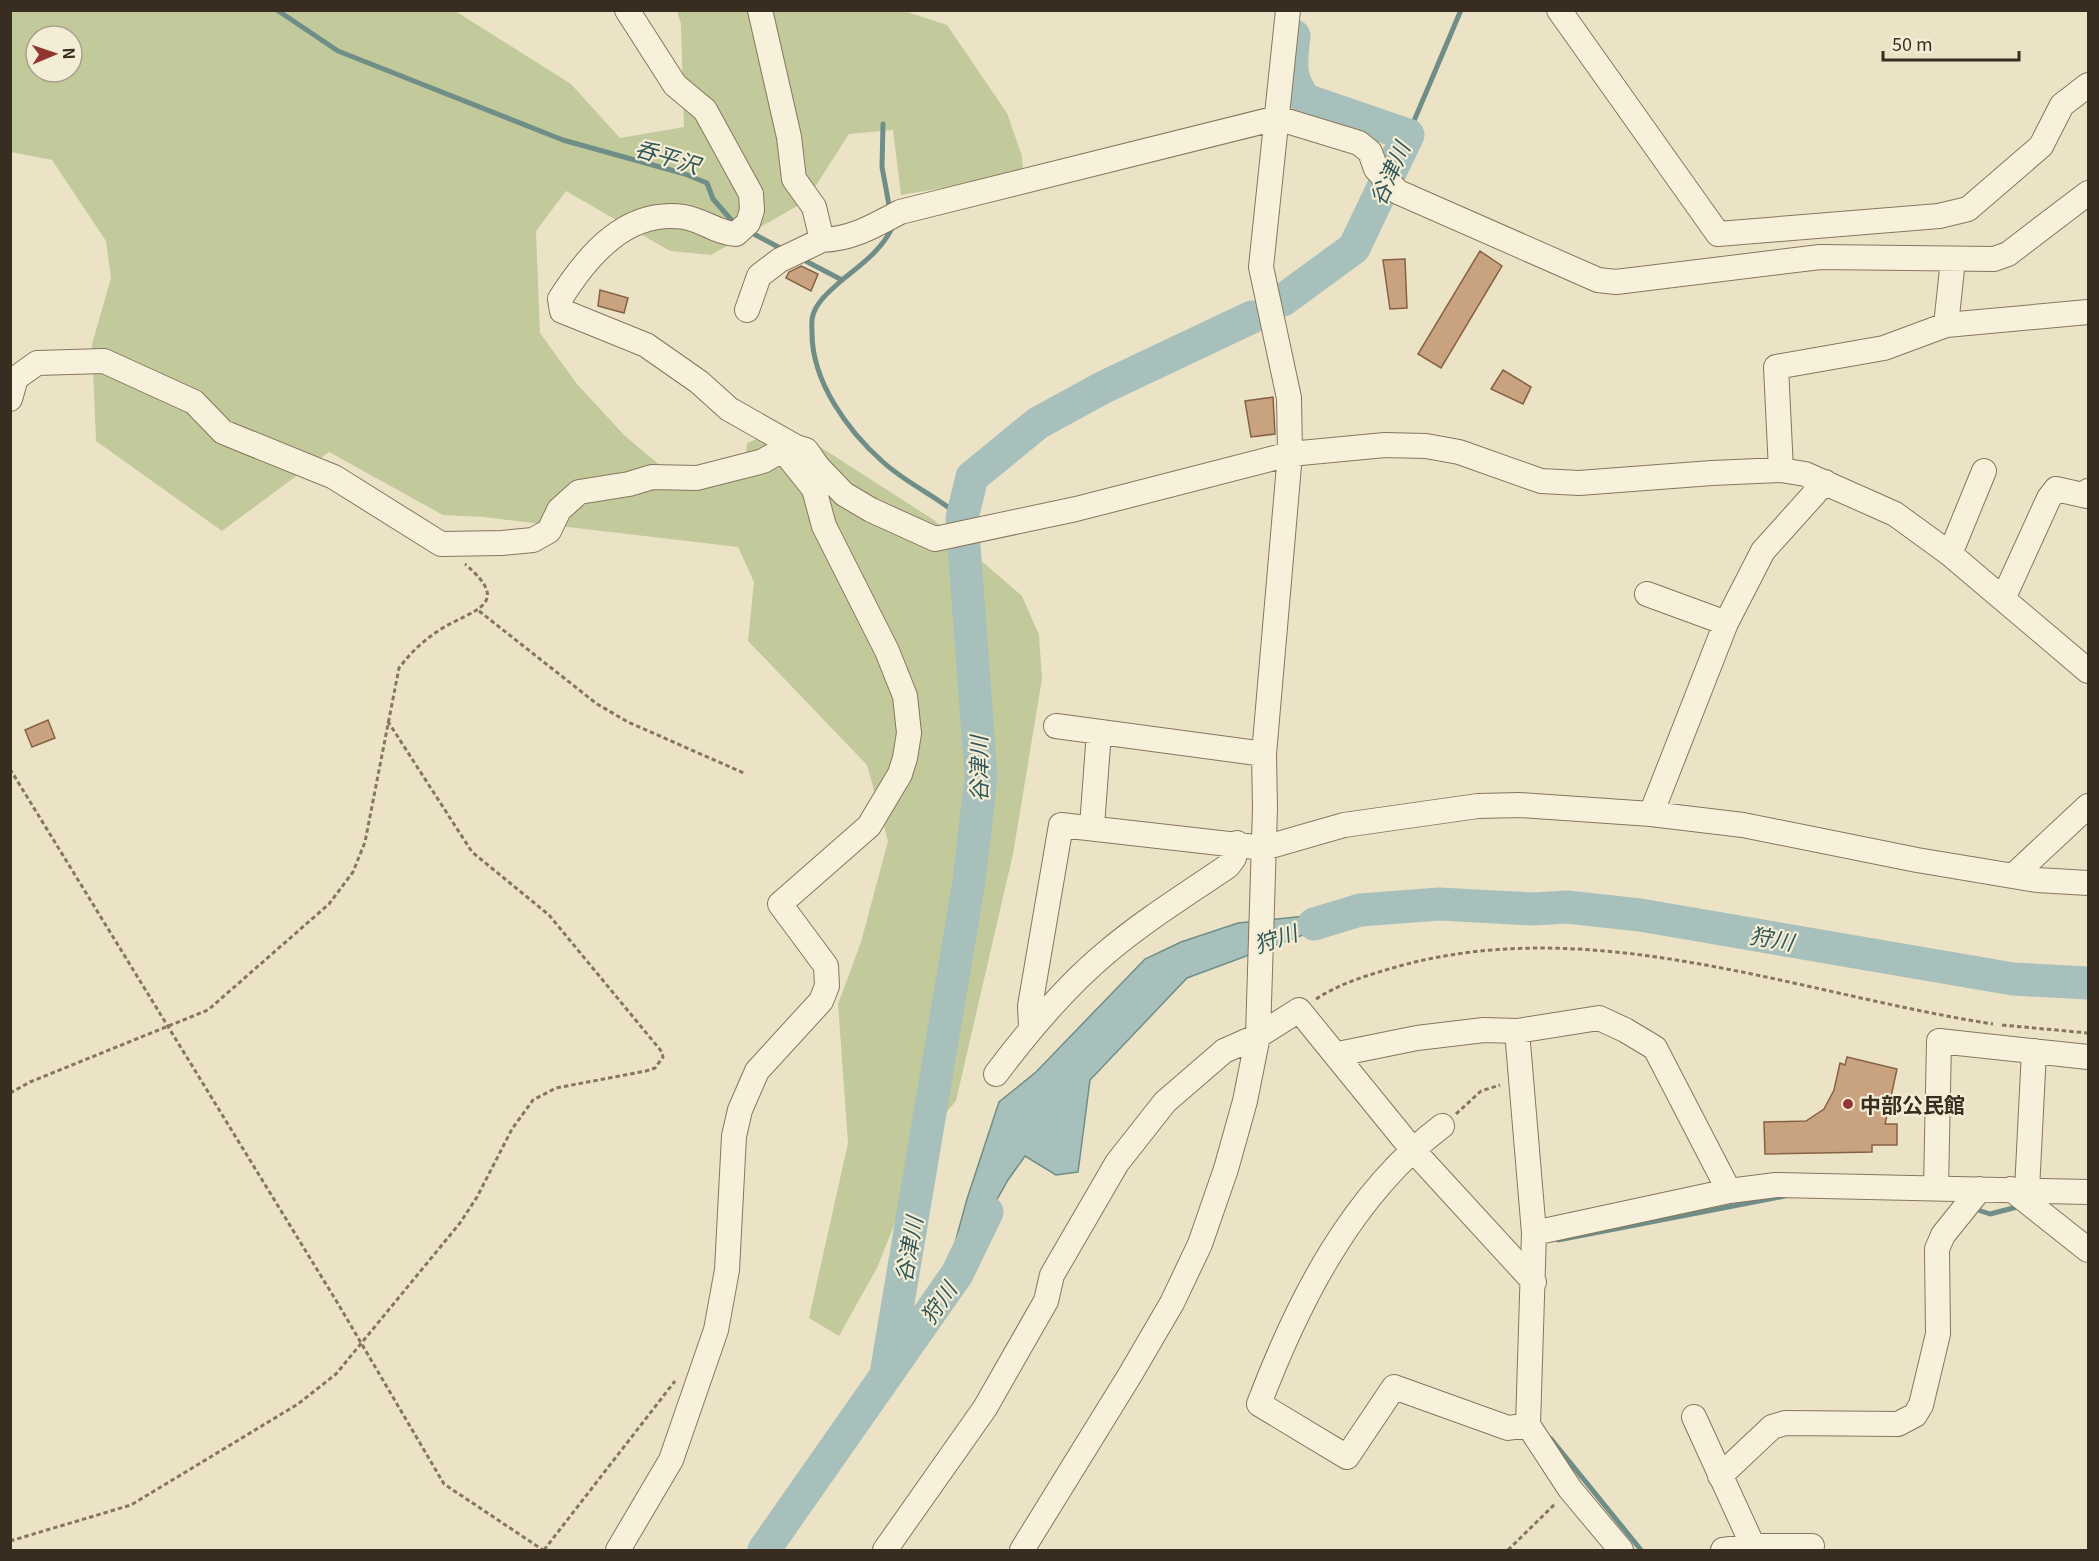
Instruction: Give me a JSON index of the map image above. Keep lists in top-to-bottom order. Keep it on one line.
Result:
{"water":["呑平沢","谷津川","狩川"],"places":["中部公民館"],"scale_bar":"50 m","north":"right"}
